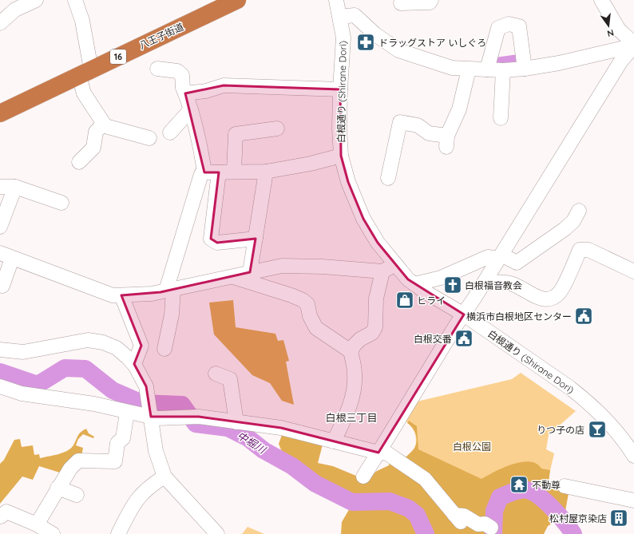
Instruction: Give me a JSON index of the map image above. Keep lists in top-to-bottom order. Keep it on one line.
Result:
{"streets":{"highway":["八王子街道","16"],"street":["白根通り (Shirane Dori)"]},"districts":["白根三丁目"],"water":["中堀川"],"parks":["白根公園"],"places":{"pharmacy":["ドラッグストア いしぐろ"],"church":["白根福音教会"],"shop":["ヒライ"],"public building":["横浜市白根地区センター","白根交番"],"bar":["りつ子の店"],"temple":["不動尊"],"building":["松村屋京染店"]},"north":"bottom"}
